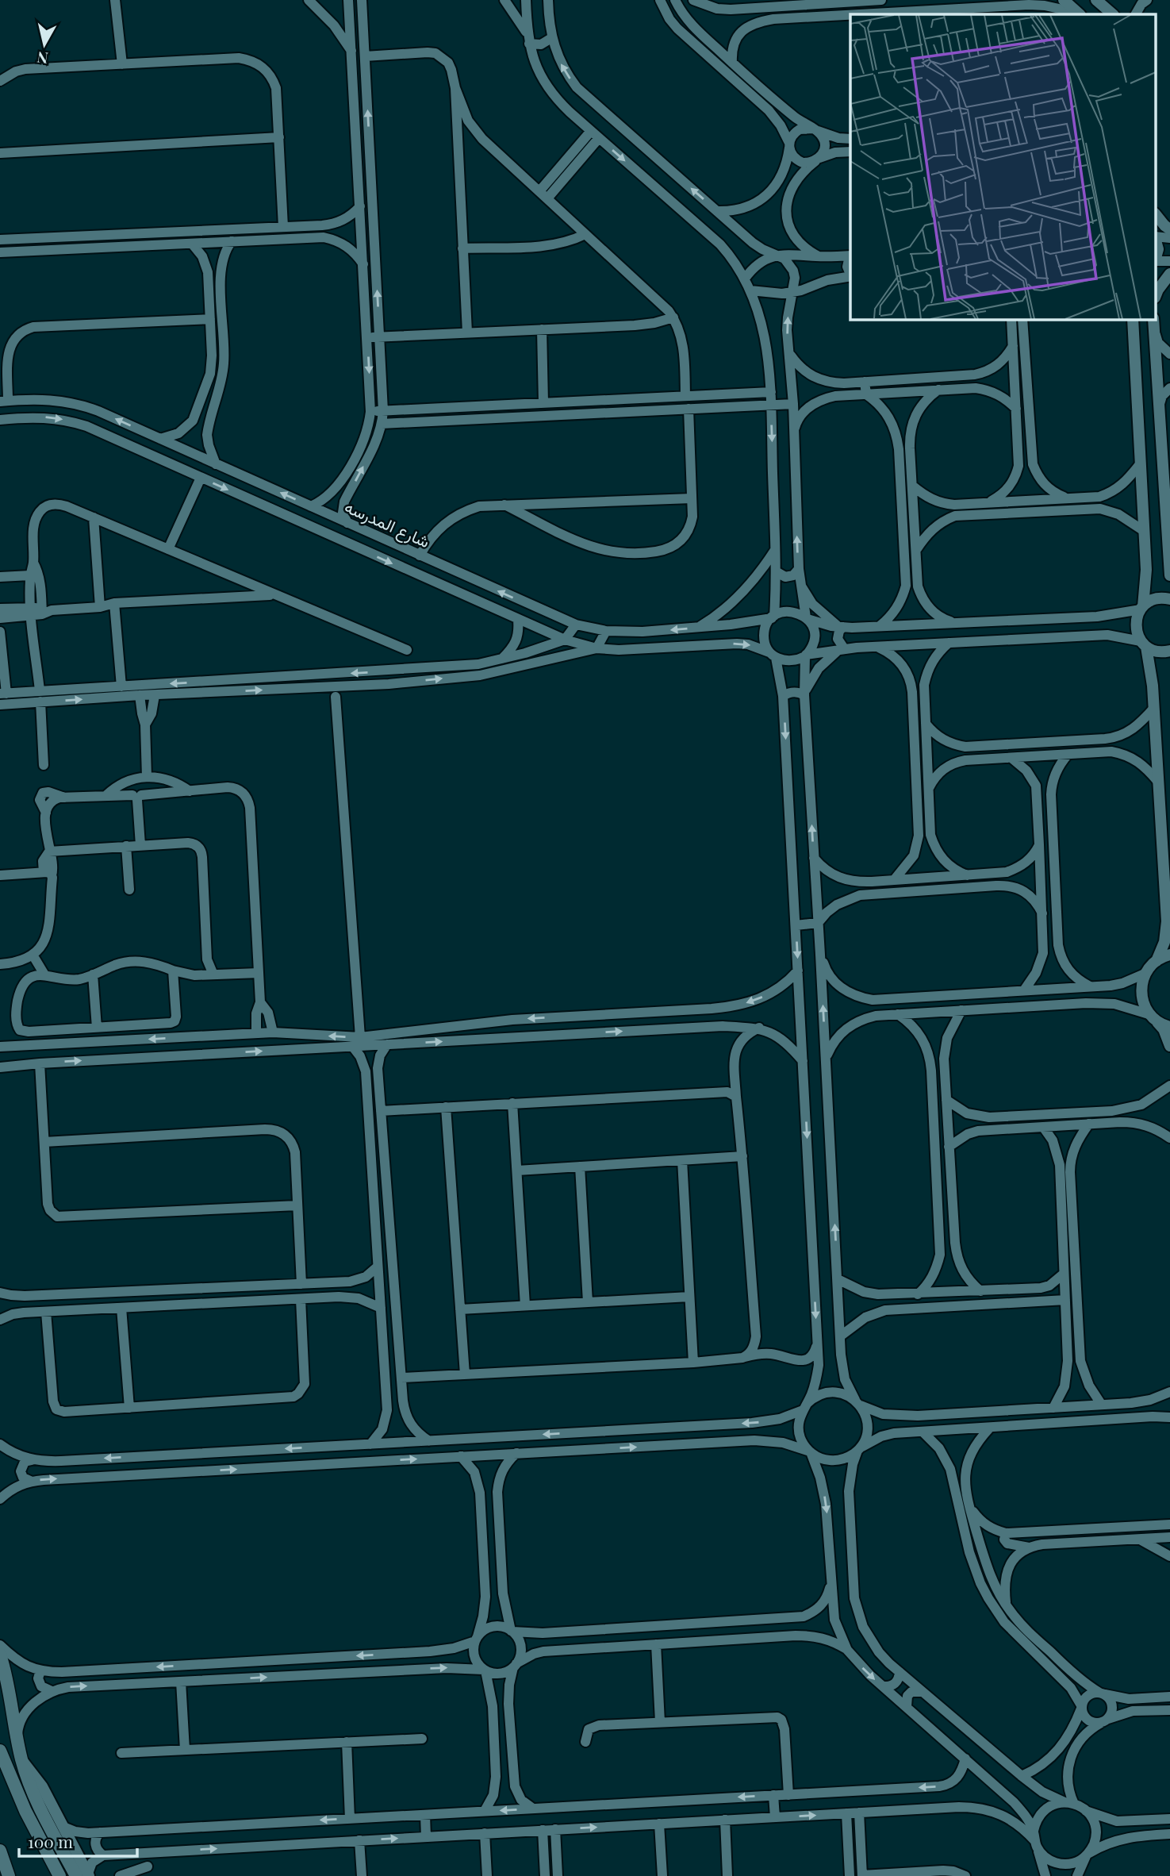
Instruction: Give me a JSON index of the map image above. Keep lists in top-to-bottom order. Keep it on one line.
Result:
{"streets":{"street":["شارع المدرسه"]},"scale_bar":"100 m","north":"bottom"}
